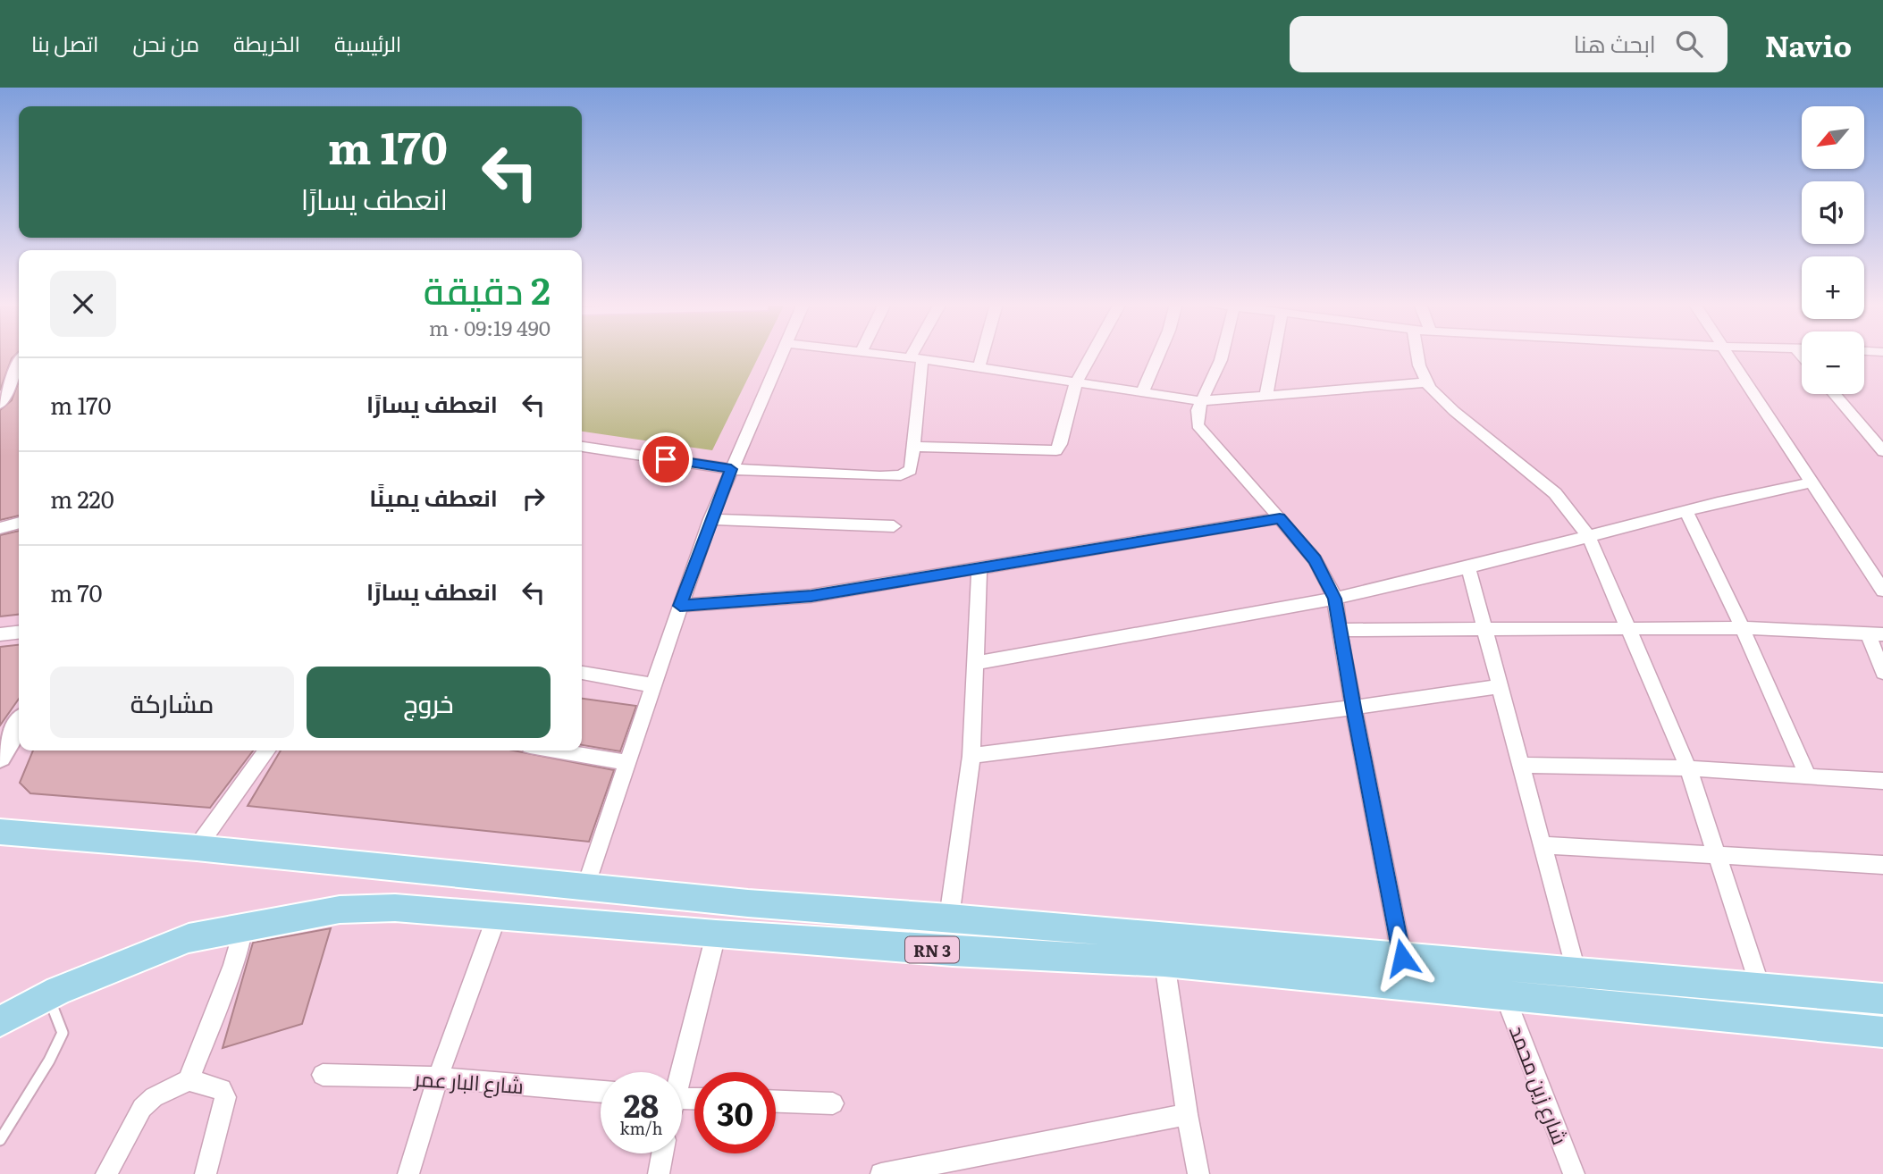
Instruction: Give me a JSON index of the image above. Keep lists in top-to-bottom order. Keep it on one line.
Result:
{"streets":{"main road":["RN 3"],"street":["شارع البار عمر","شارع زين محمد"]},"crossings":[["RN 3","شارع زين محمد"]],"north":"bottom left","page":{"header":"Navio","search":"ابحث هنا","nav":["الرئيسية","الخريطة","من نحن","اتصل بنا"],"map_buttons":["+","−"],"turn":["170 m","انعطف يسارًا"],"heading":["2 دقيقة","490 m · 09:19"],"list":[{"name":"انعطف يسارًا","value":"170 m"},{"name":"انعطف يمينًا","value":"220 m"},{"name":"انعطف يسارًا","value":"70 m"}],"buttons":["خروج","مشاركة"],"speed":"28 km/h","limit":"30"}}
